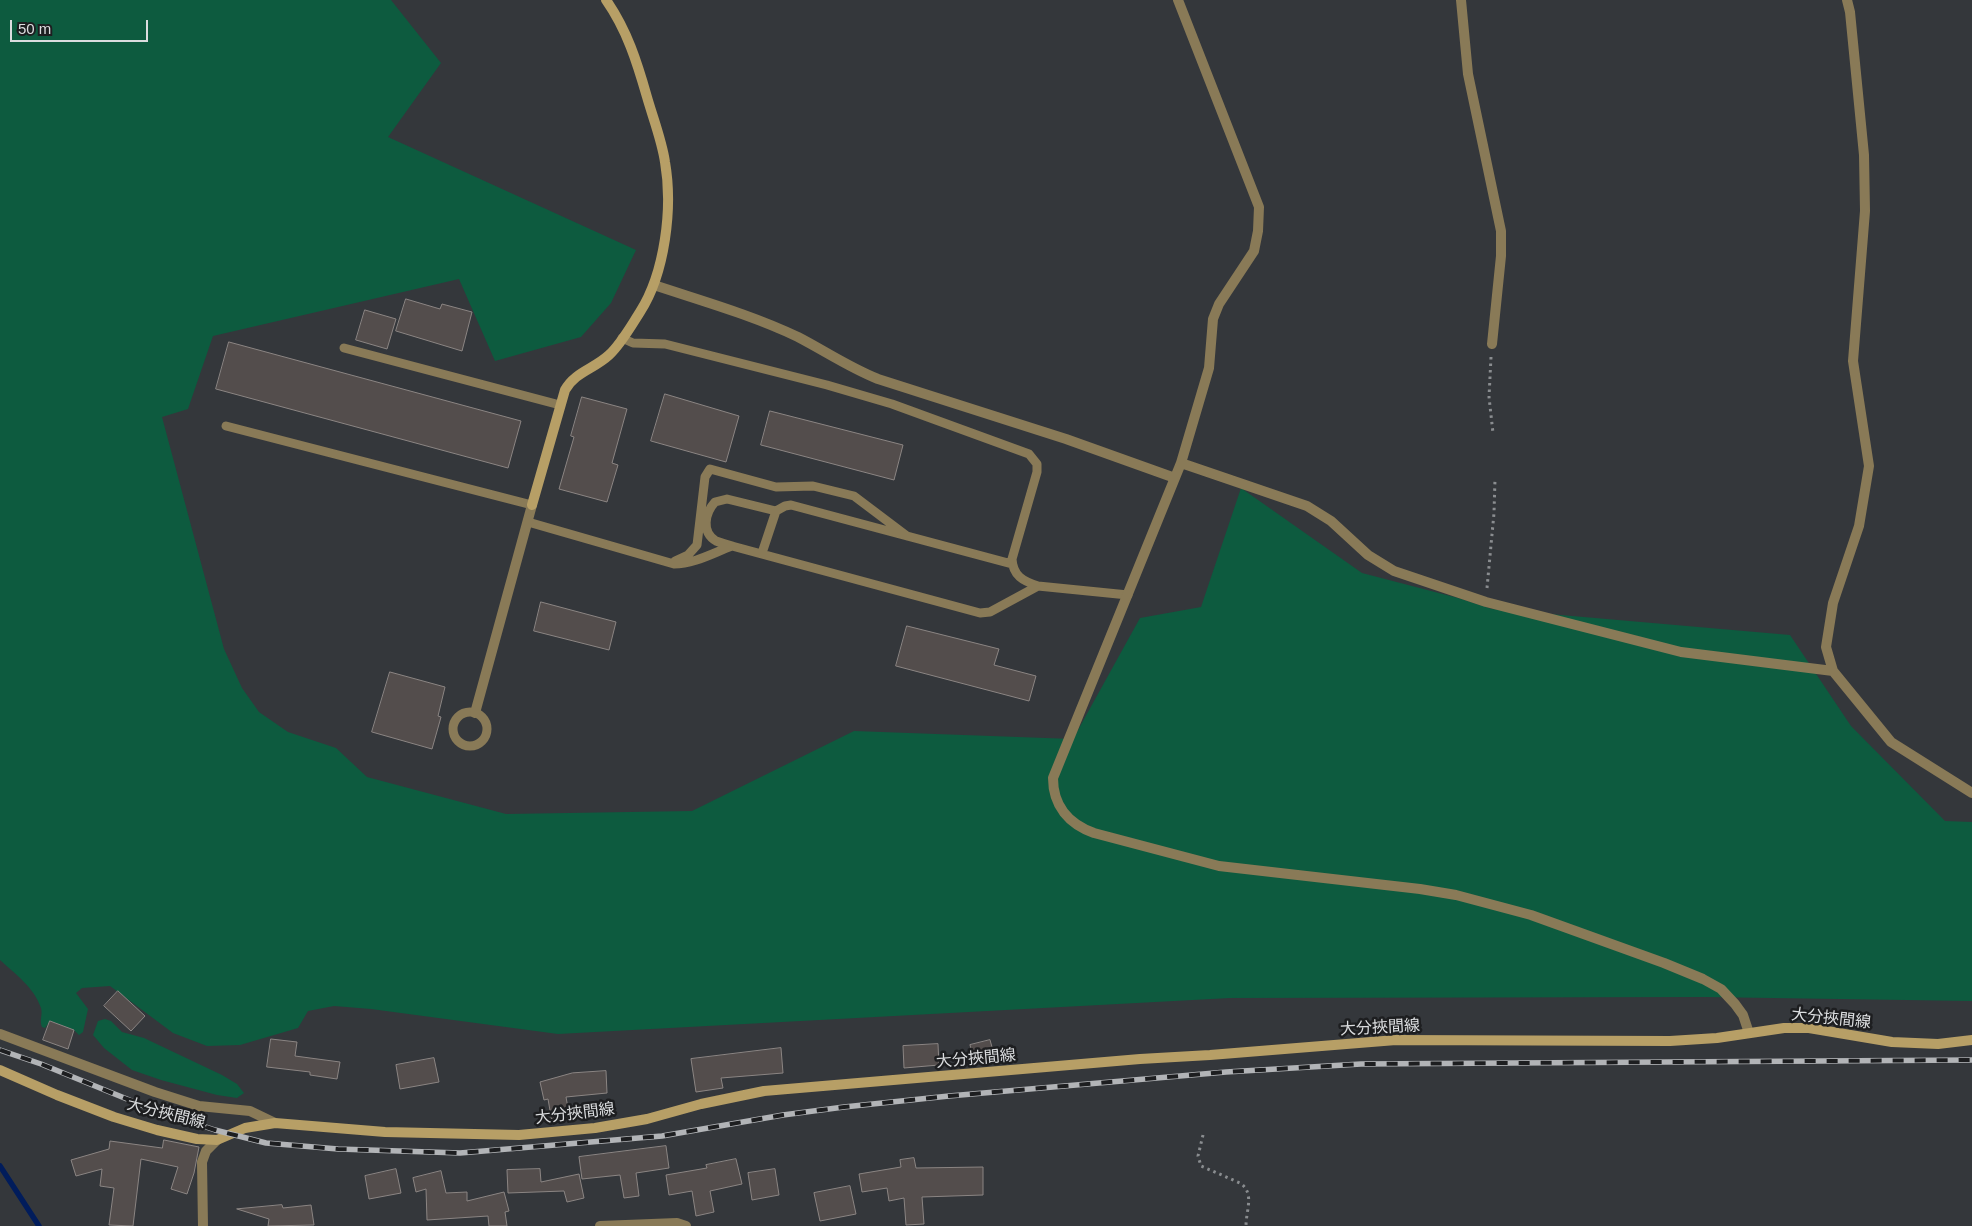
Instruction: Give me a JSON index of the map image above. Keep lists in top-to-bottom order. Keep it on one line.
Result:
{"streets":{"main road":["大分挾間線"]},"scale_bar":"50 m"}
